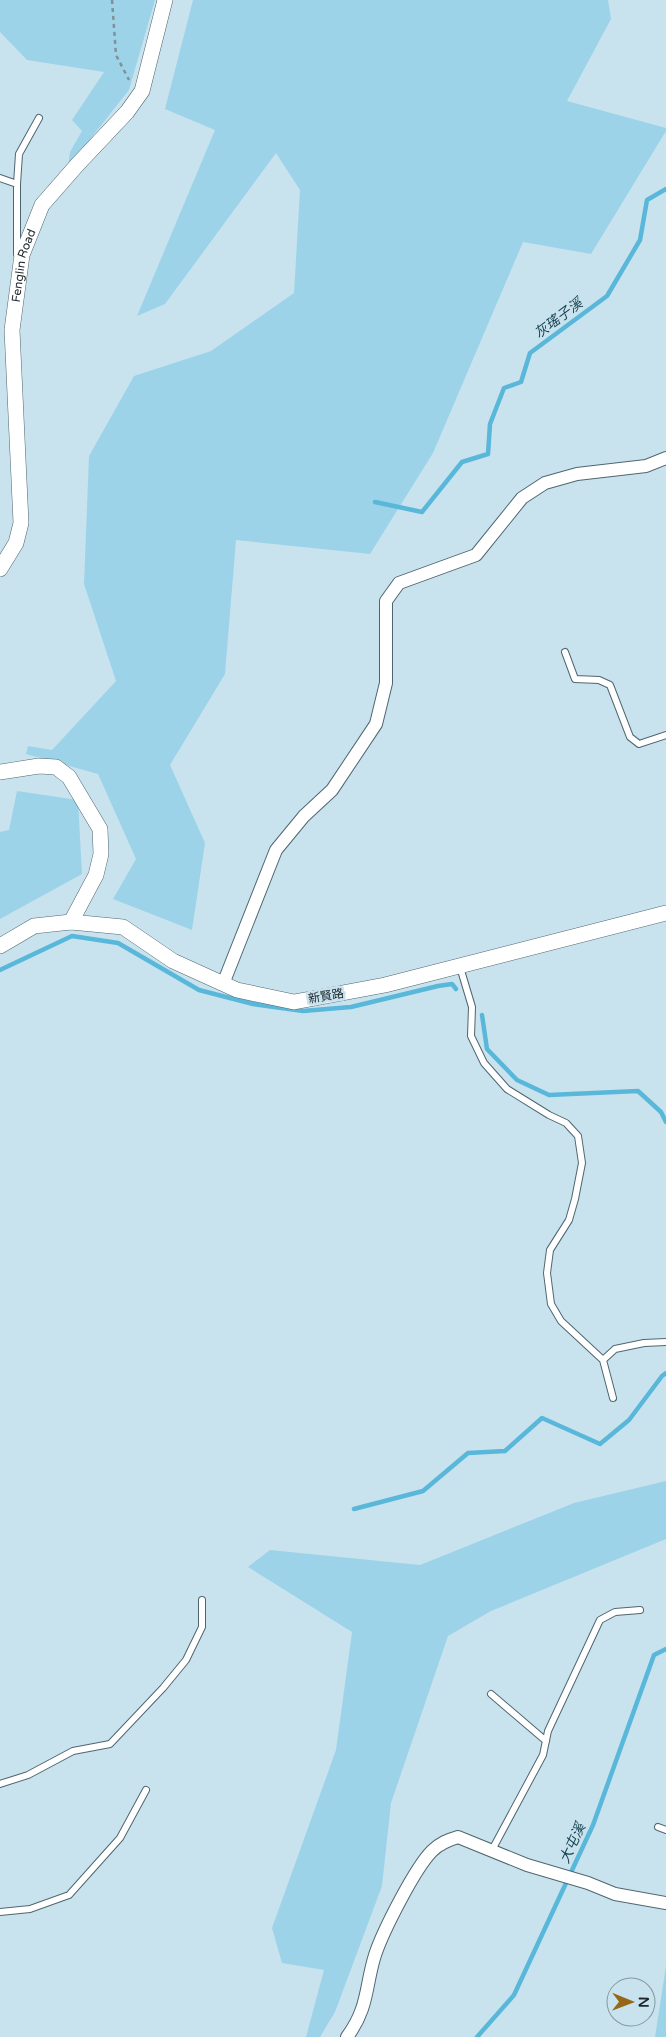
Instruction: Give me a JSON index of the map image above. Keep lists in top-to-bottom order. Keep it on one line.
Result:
{"streets":{"street":["Fenglin Road","新賢路"]},"water":["灰瑤子溪","大屯溪"],"north":"right"}
